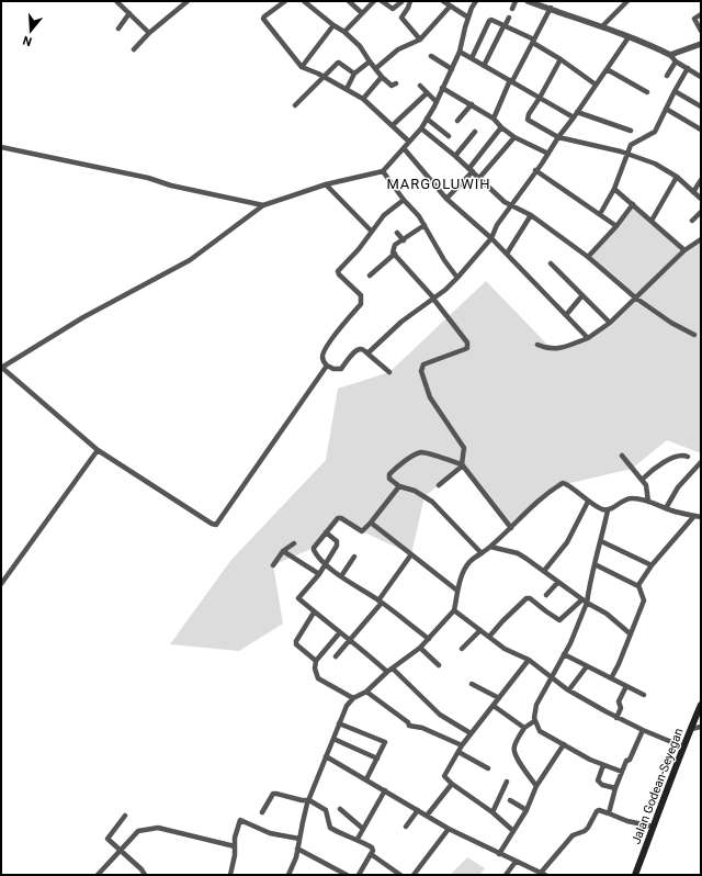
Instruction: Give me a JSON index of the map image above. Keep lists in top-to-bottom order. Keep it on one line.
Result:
{"streets":{"main road":["Jalan Godean-Seyegan"]},"districts":["MARGOLUWIH"],"north":"bottom"}
